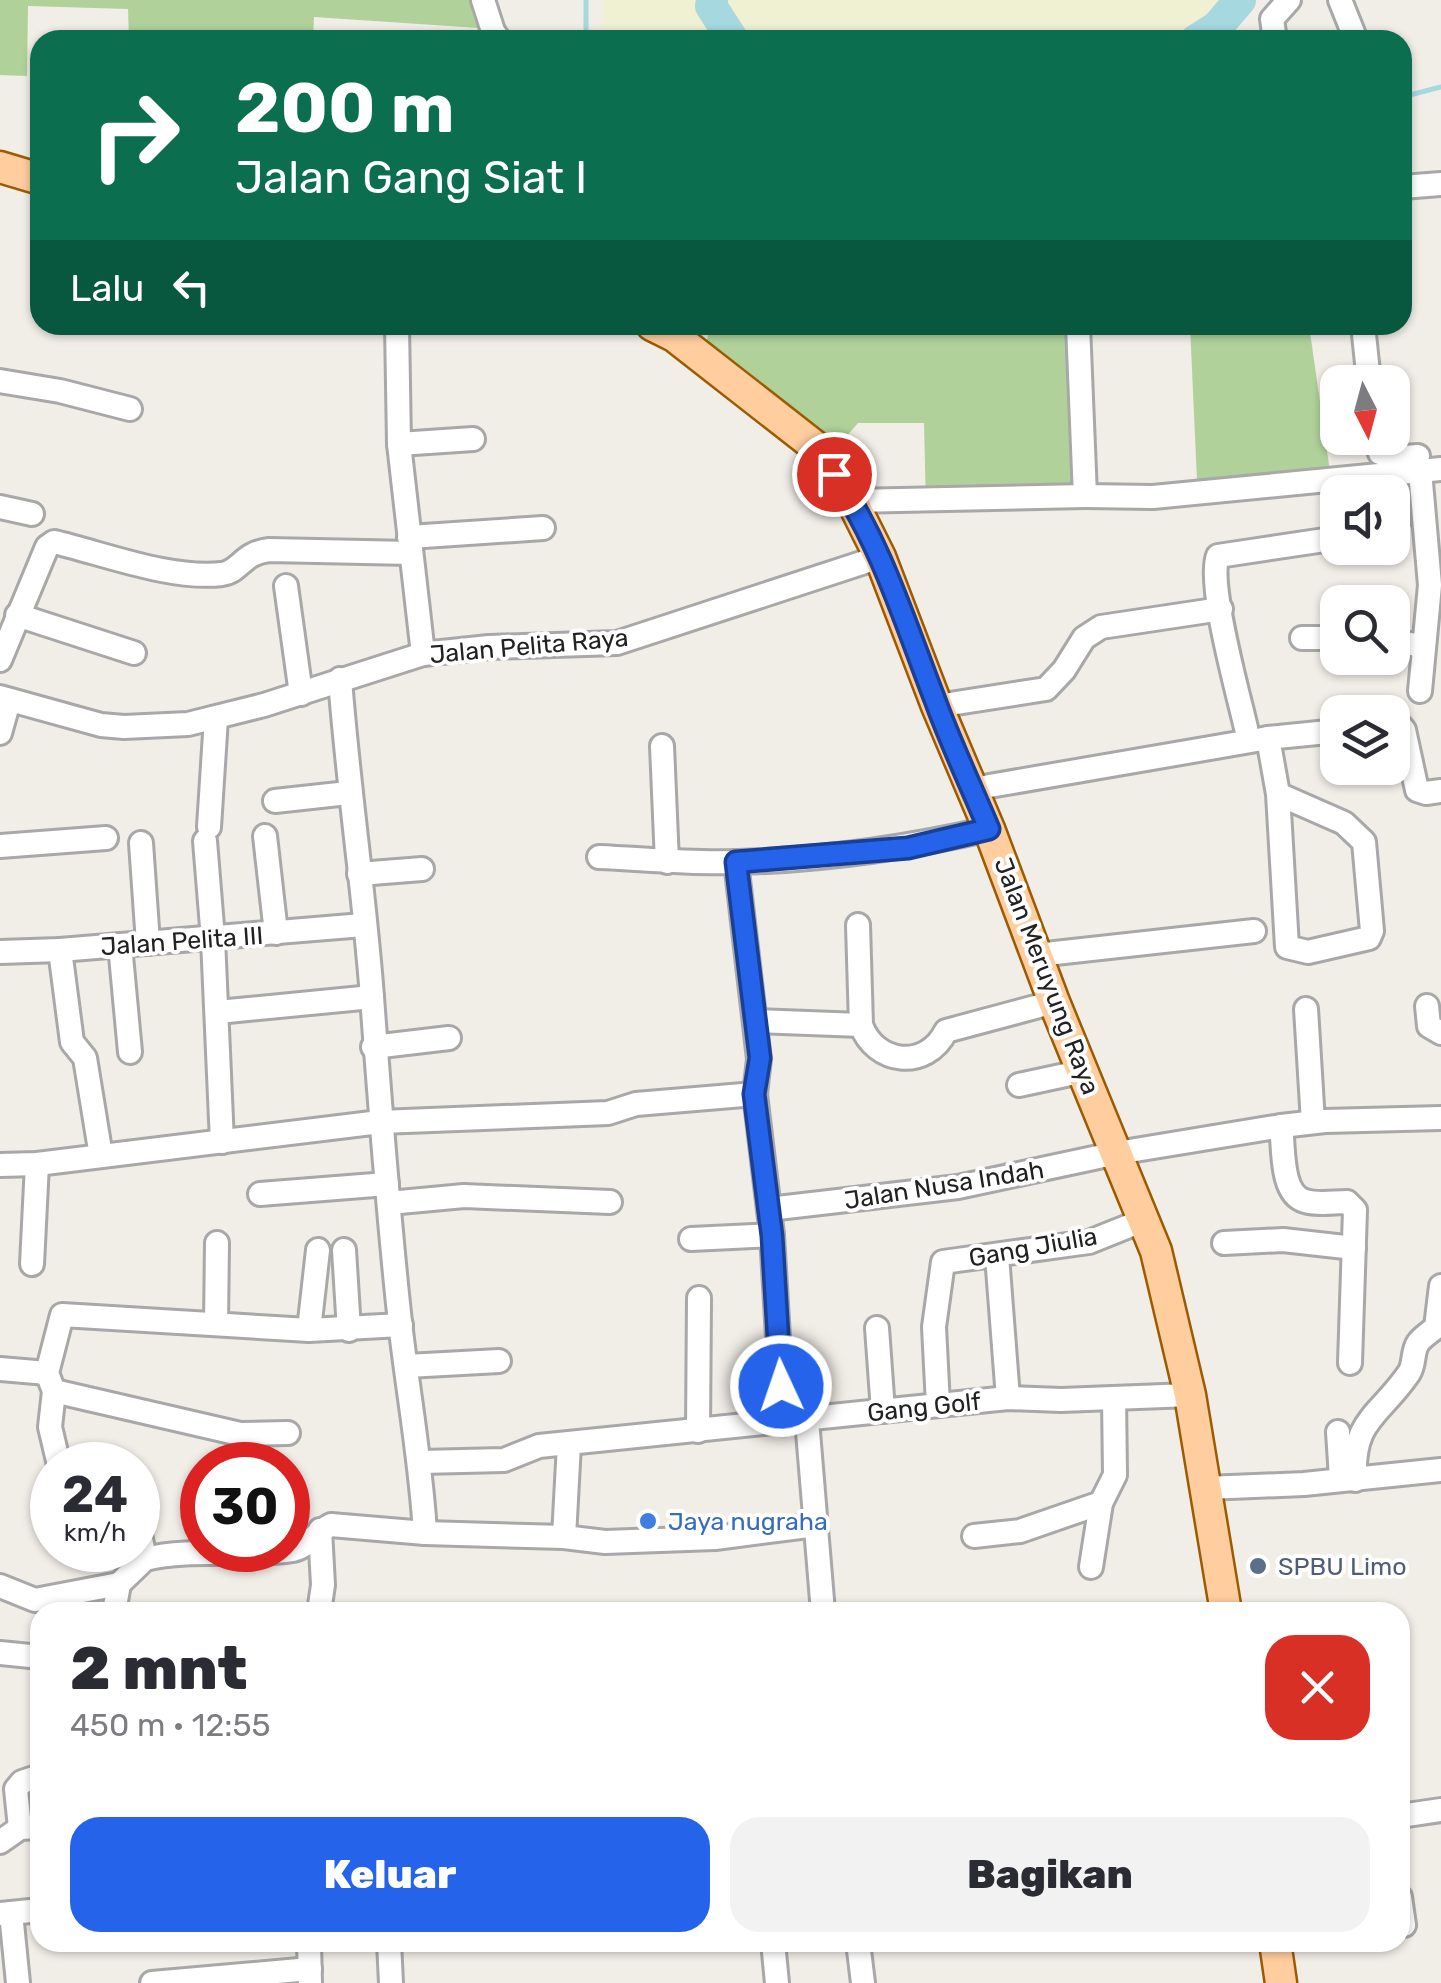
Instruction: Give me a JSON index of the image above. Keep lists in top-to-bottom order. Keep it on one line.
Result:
{"streets":{"main road":["Jalan Meruyung Raya"],"street":["Jalan Pelita Raya","Jalan Pelita III","Jalan Nusa Indah","Gang Jiulia","Gang Golf"]},"crossings":[["Jalan Pelita Raya","Jalan Meruyung Raya"],["Jalan Meruyung Raya","Jalan Nusa Indah"],["Jalan Meruyung Raya","Gang Jiulia"],["Jalan Meruyung Raya","Gang Golf"],["Gang Jiulia","Gang Golf"]],"places":["Jaya nugraha","SPBU Limo"],"north":"bottom","page":{"turn":["200 m","Jalan Gang Siat I"],"then":"Lalu","speed":"24 km/h","limit":"30","heading":["2 mnt","450 m · 12:55"],"buttons":["Keluar","Bagikan"]}}
